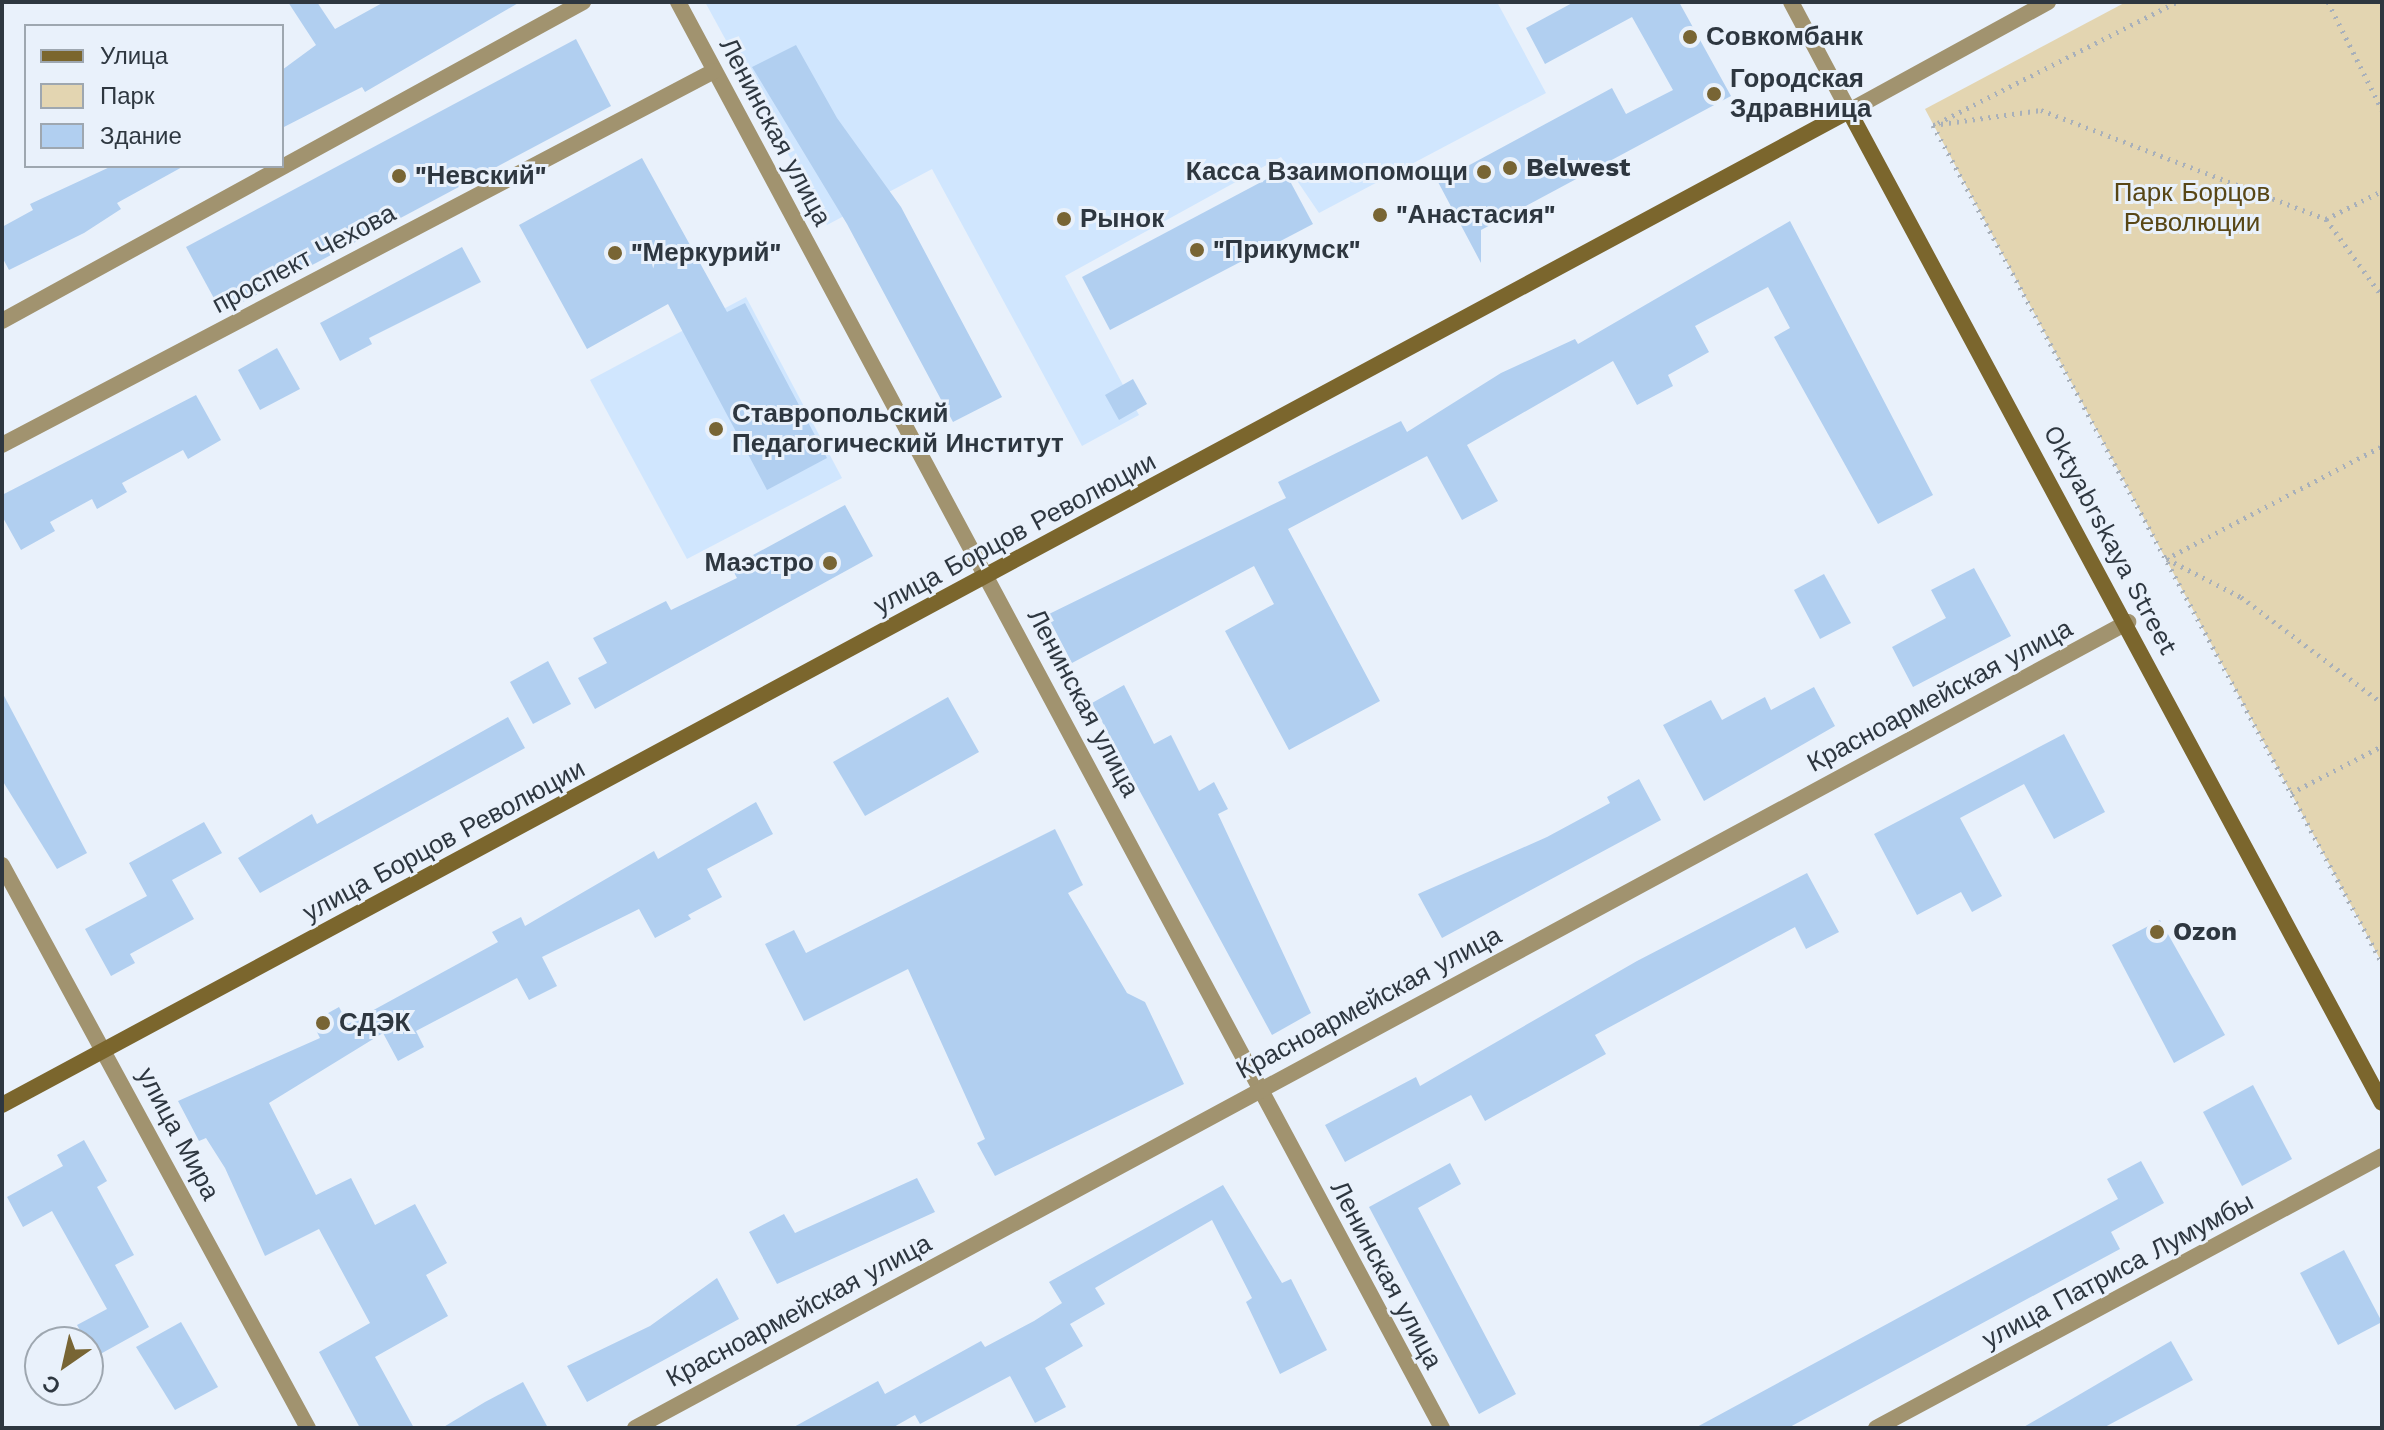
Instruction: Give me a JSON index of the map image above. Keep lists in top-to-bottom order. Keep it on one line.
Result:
{"streets":{"main road":["улица Борцов Революции","Oktyabrskaya Street"],"street":["Ленинская улица","проспект Чехова","Красноармейская улица","улица Мира","улица Патриса Лумумбы"]},"crossings":[["Ленинская улица","проспект Чехова"],["Ленинская улица","улица Борцов Революции"],["Ленинская улица","Красноармейская улица"],["улица Борцов Революции","Oktyabrskaya Street"],["улица Борцов Революции","улица Мира"],["Oktyabrskaya Street","Красноармейская улица"]],"parks":["Парк Борцов Революции"],"places":["Совкомбанк","Городская Здравница","Belwest","Касса Взаимопомощи","\"Невский\"","\"Анастасия\"","Рынок","\"Прикумск\"","\"Меркурий\"","Ставропольский Педагогический Институт","Маэстро","Ozon","СДЭК"],"legend":["Улица","Парк","Здание"],"north":"bottom left"}
